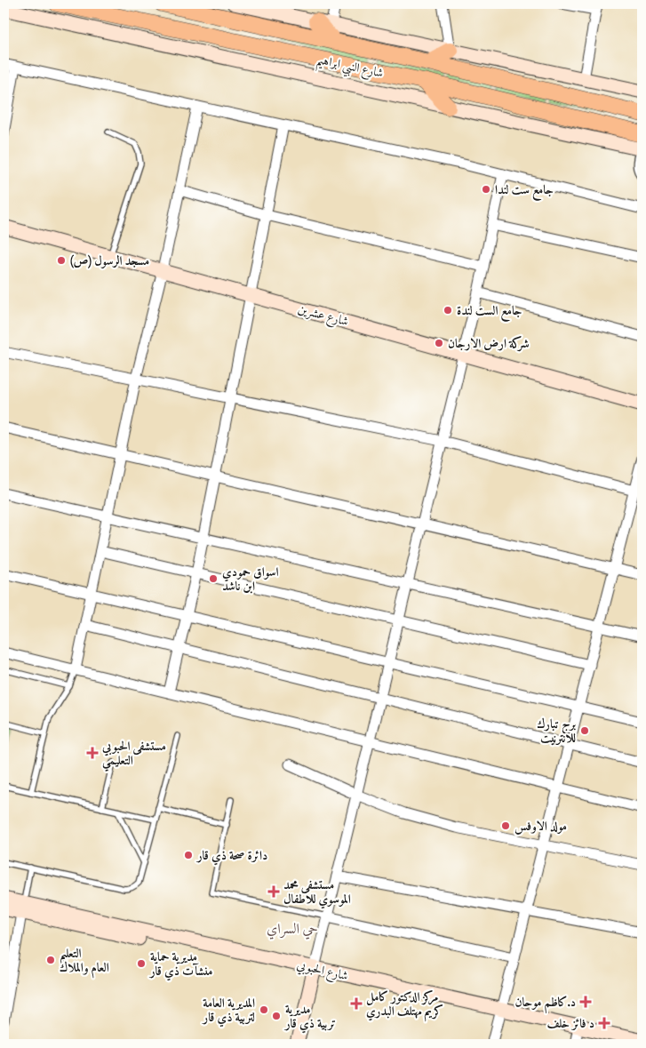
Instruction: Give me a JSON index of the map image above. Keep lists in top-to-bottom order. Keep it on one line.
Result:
{"streets":{"main road":["شارع النبي ابراهيم"],"street":["شارع عشرين","شارع الحبوبي"]},"districts":["حي السراي"],"places":{"other":["جامع ست لندا","مسجد الرسول (ص)","جامع الست لندة","شركة ارض الارجان","اسواق حمودي ابن ناشد","برج تبارك للانترنيت","مولد الاوفس","دائرة صحة ذي قار","التعليم العام والملاك","مديرية حماية منشآت ذي قار","المديرية العامة لتربية ذي قار","مديرية تربية ذي قار"],"health":["مستشفى الحبوبي التعليمي","مستشفى محمد الموسوي للاطفال","د.كاظم موحان","مركز الدكتور كامل كريم مهتلف البدري","د فائز خلف"]}}
